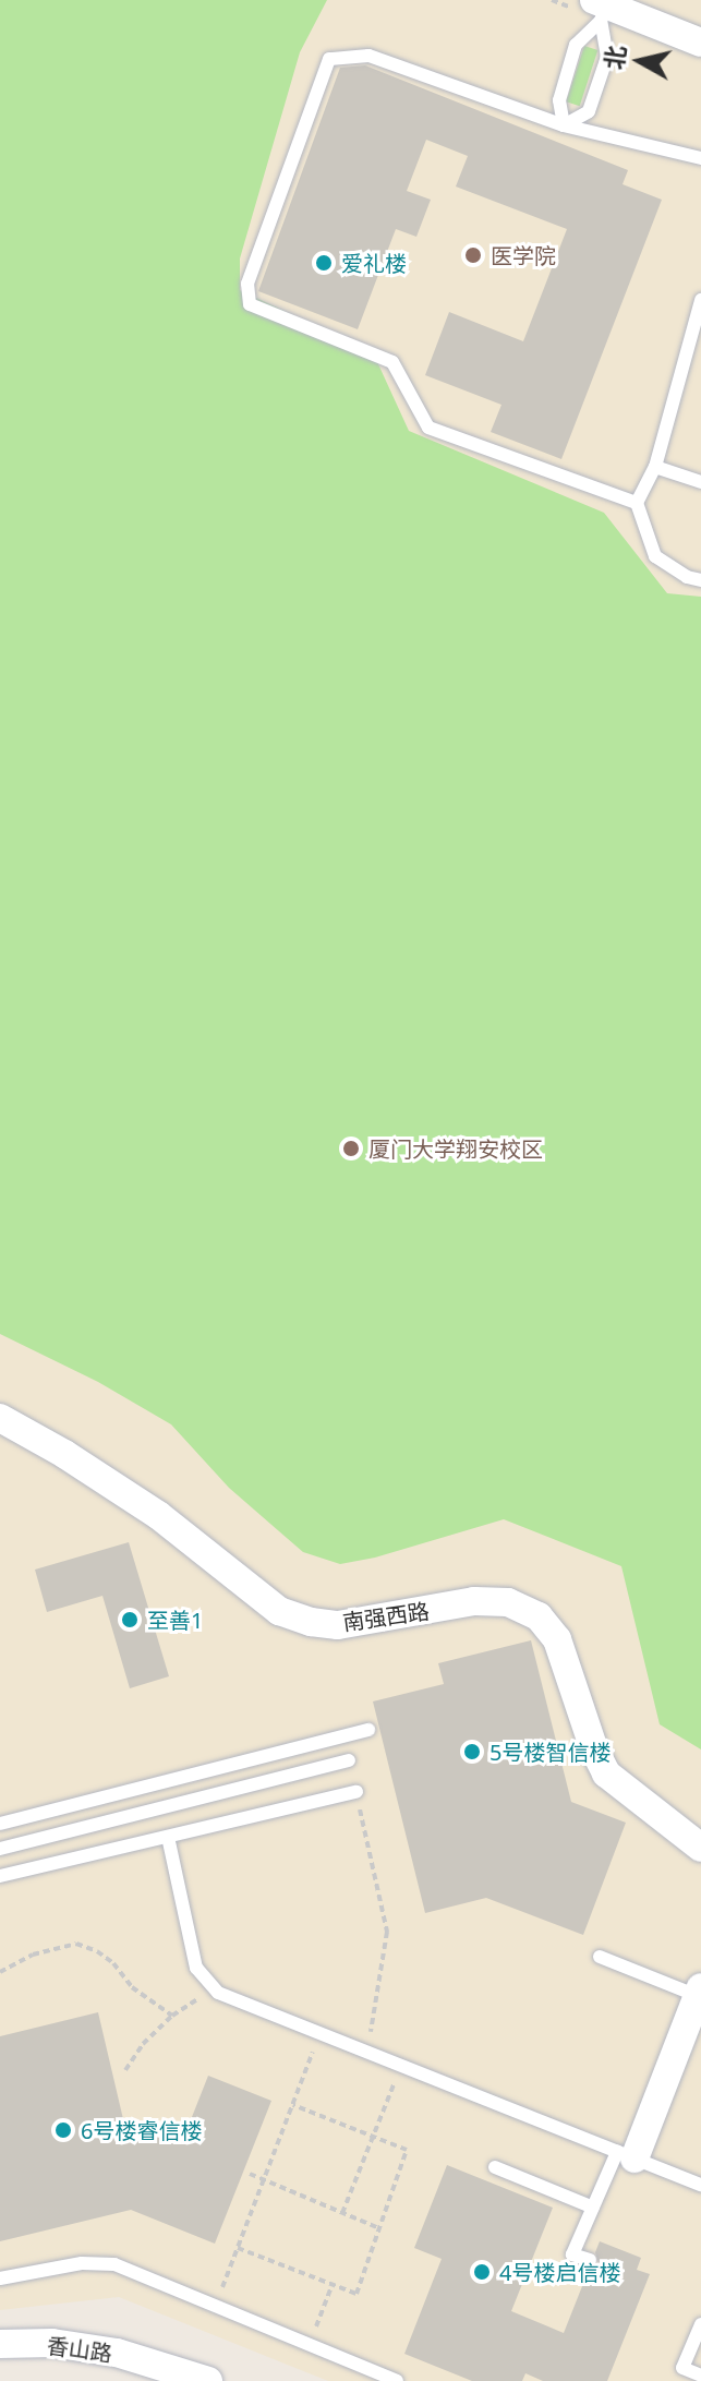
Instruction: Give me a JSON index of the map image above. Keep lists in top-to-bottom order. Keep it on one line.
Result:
{"streets":{"street":["南强西路","香山路"]},"places":["医学院","爱礼楼","厦门大学翔安校区","至善1","5号楼智信楼","6号楼睿信楼","4号楼启信楼"],"north":"left"}
